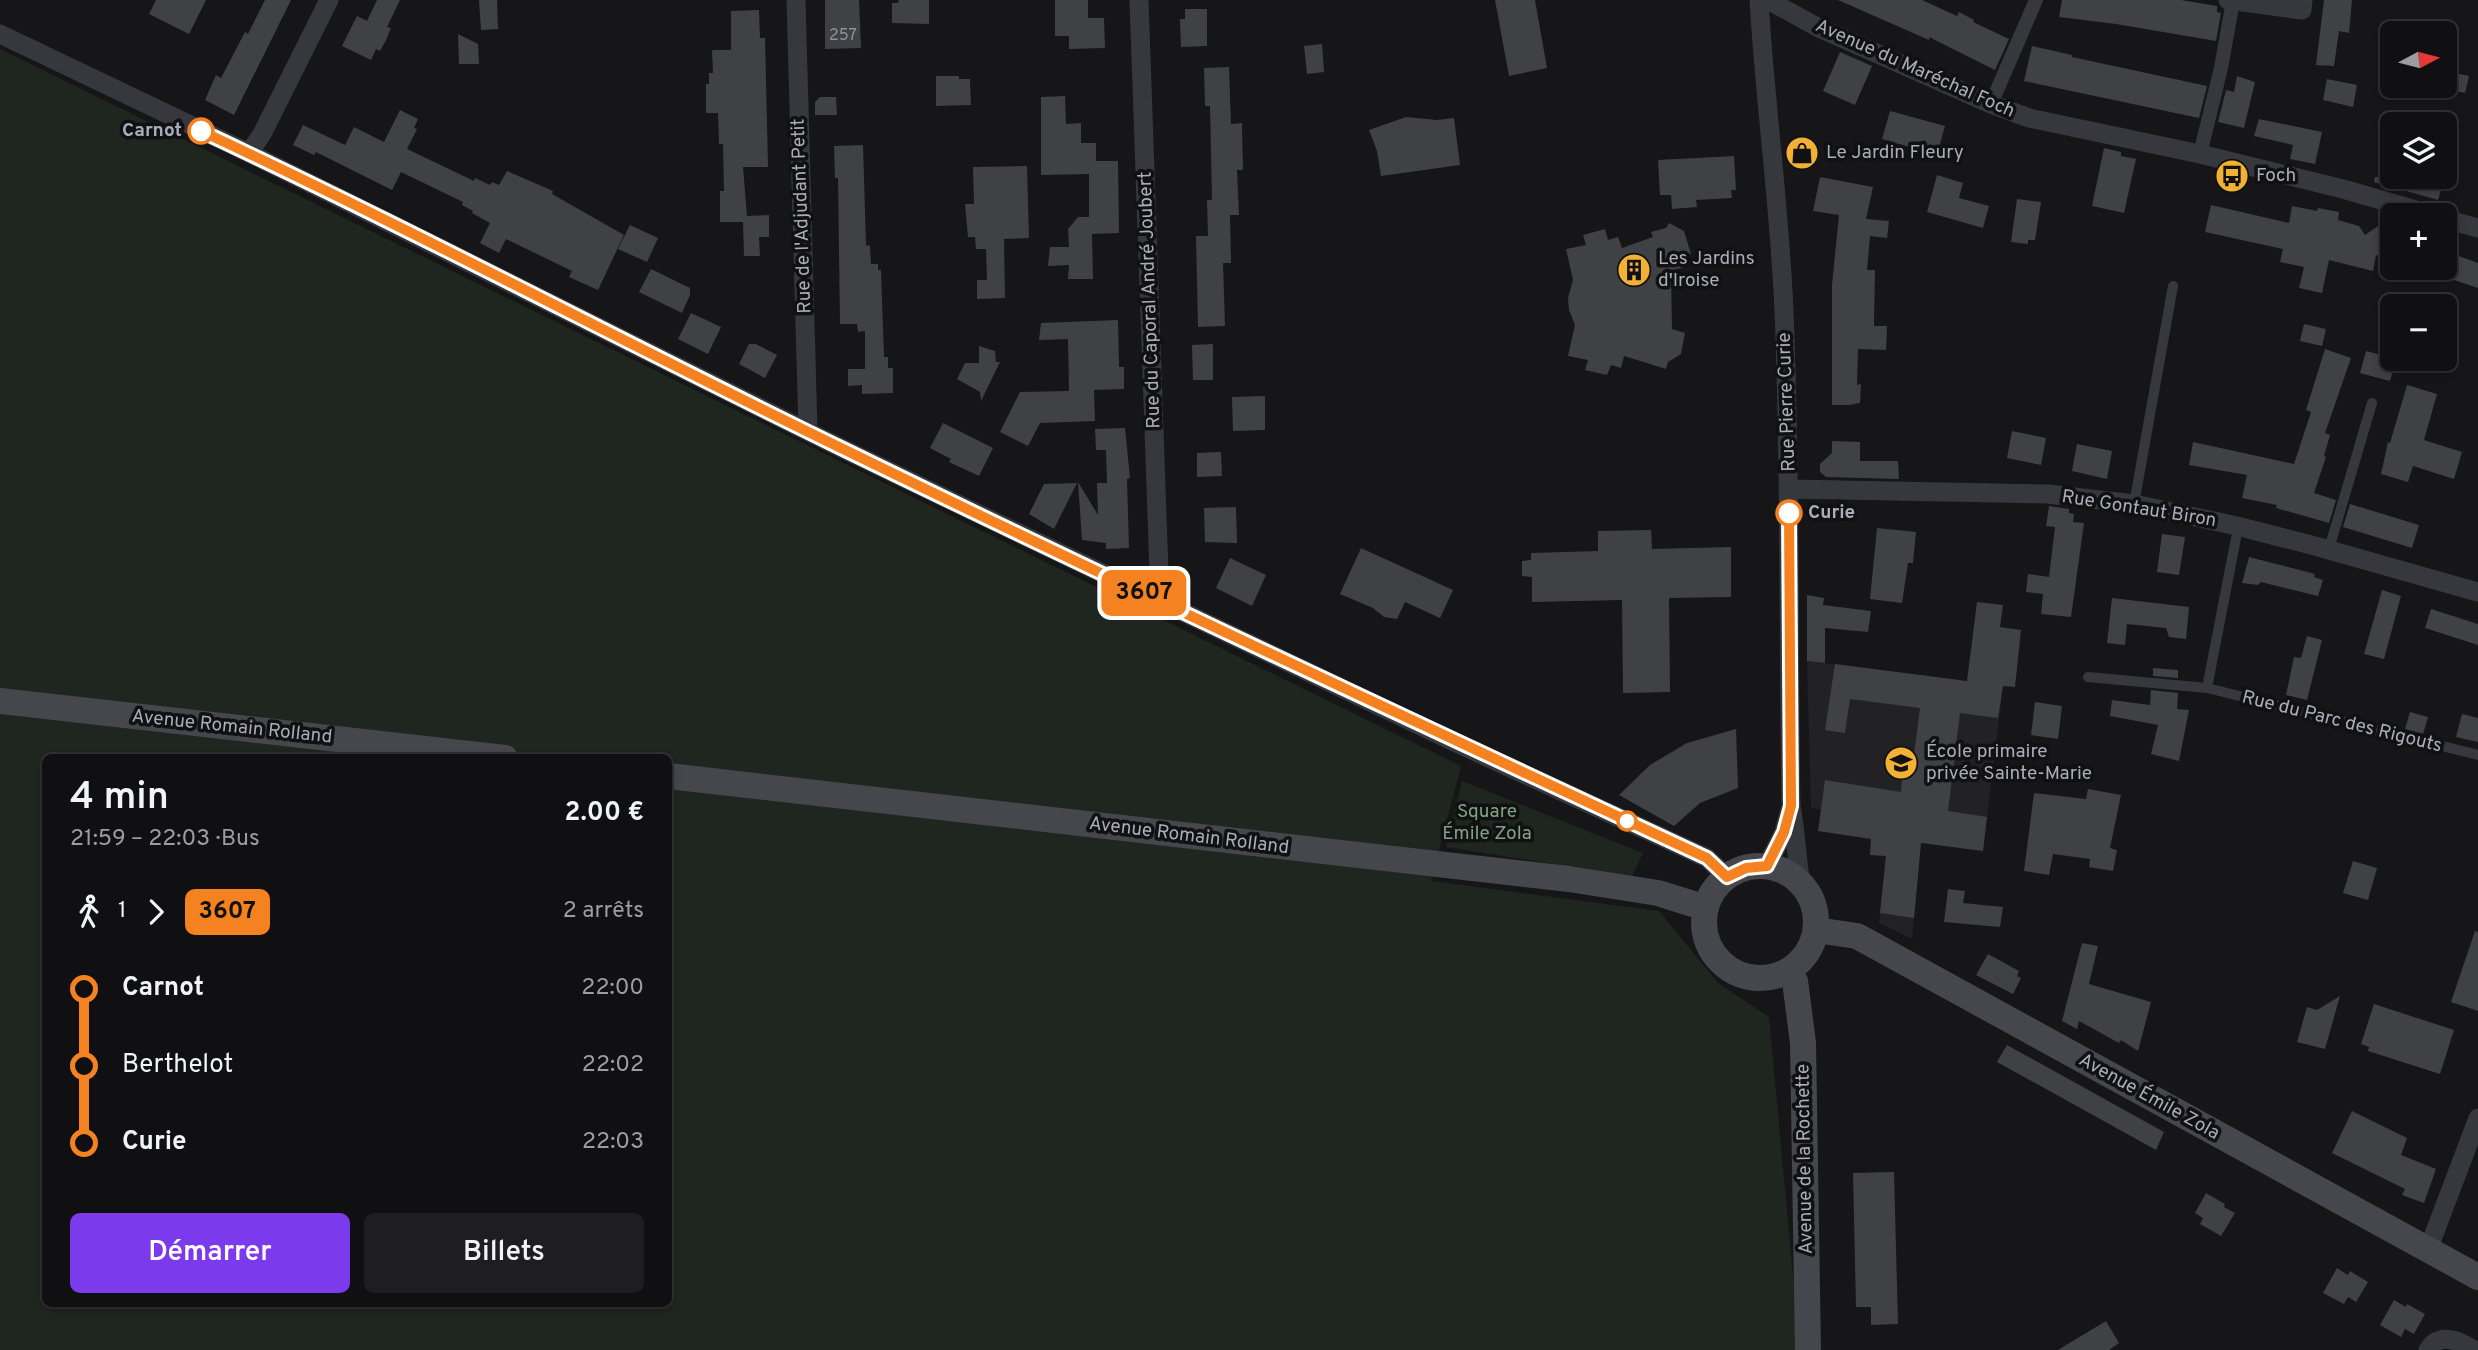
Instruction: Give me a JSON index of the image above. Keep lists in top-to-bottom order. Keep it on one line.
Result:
{"streets":{"main road":["Avenue Romain Rolland","Avenue Émile Zola","Avenue de la Rochette"],"street":["Avenue du Maréchal Foch","Rue de l'Adjudant Petit","Rue du Caporal André Joubert","Rue Pierre Curie","Rue Gontaut Biron"],"lane":["Rue du Parc des Rigouts"]},"crossings":[["Rue Pierre Curie","Rue Gontaut Biron"],["Rue Pierre Curie","Avenue Romain Rolland"],["Rue Pierre Curie","Avenue Émile Zola"],["Rue Pierre Curie","Avenue de la Rochette"],["Avenue Romain Rolland","Avenue Émile Zola"],["Avenue Romain Rolland","Avenue de la Rochette"],["Avenue Émile Zola","Avenue de la Rochette"]],"parks":["Square Émile Zola"],"places":{"other":["Carnot","Curie"],"shop":["Le Jardin Fleury"],"bus stop":["Foch"],"building":["Les Jardins d'Iroise"],"school or university":["École primaire privée Sainte-Marie"]},"lines":["bus line 3607"],"house_numbers":["257"],"north":"right","page":{"on_map":"3607","map_buttons":["+","−"],"heading":["4 min","21:59 – 22:03 · Bus","2.00 €"],"legs":["1","3607","2 arrêts"],"list":[{"name":"Carnot","value":"22:00"},{"name":"Berthelot","value":"22:02"},{"name":"Curie","value":"22:03"}],"buttons":["Démarrer","Billets"]}}
